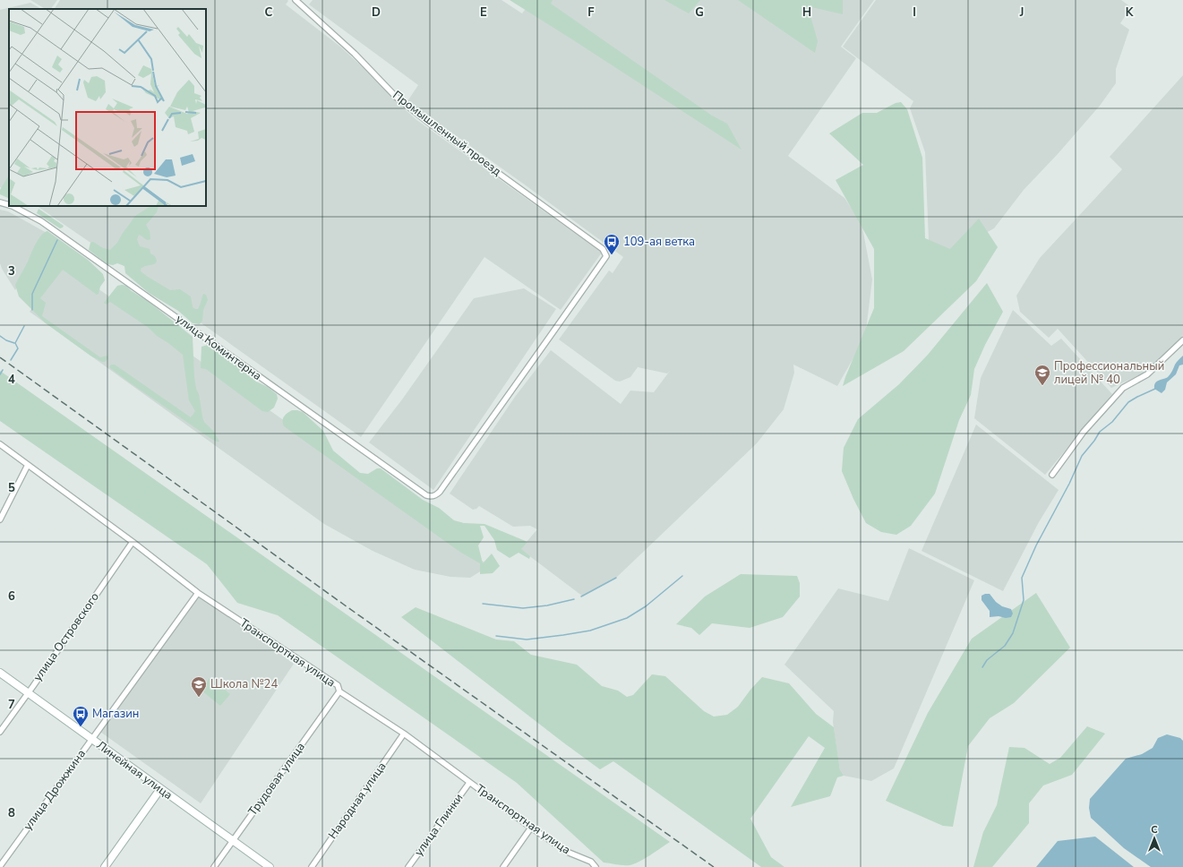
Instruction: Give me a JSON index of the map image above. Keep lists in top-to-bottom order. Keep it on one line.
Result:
{"streets":{"street":["Промышленный проезд","улица Коминтерна","улица Островского","Транспортная улица","Линейная улица","Трудовая улица","улица Дрожжина","Народная улица","улица Глинки"]},"crossings":[["Промышленный проезд","улица Коминтерна"],["улица Островского","Транспортная улица"],["улица Островского","Линейная улица"],["Транспортная улица","Трудовая улица"],["Транспортная улица","улица Дрожжина"],["Транспортная улица","Народная улица"],["Транспортная улица","улица Глинки"],["Линейная улица","Трудовая улица"],["Линейная улица","улица Дрожжина"]],"places":{"bus stop":["109-ая ветка","Магазин"],"school or university":["Профессиональный лицей № 40","Школа №24"]},"north":"top","grid":{"columns":["C","D","E","F","G","H","I","J","K"],"rows":["3","4","5","6","7","8"]}}
